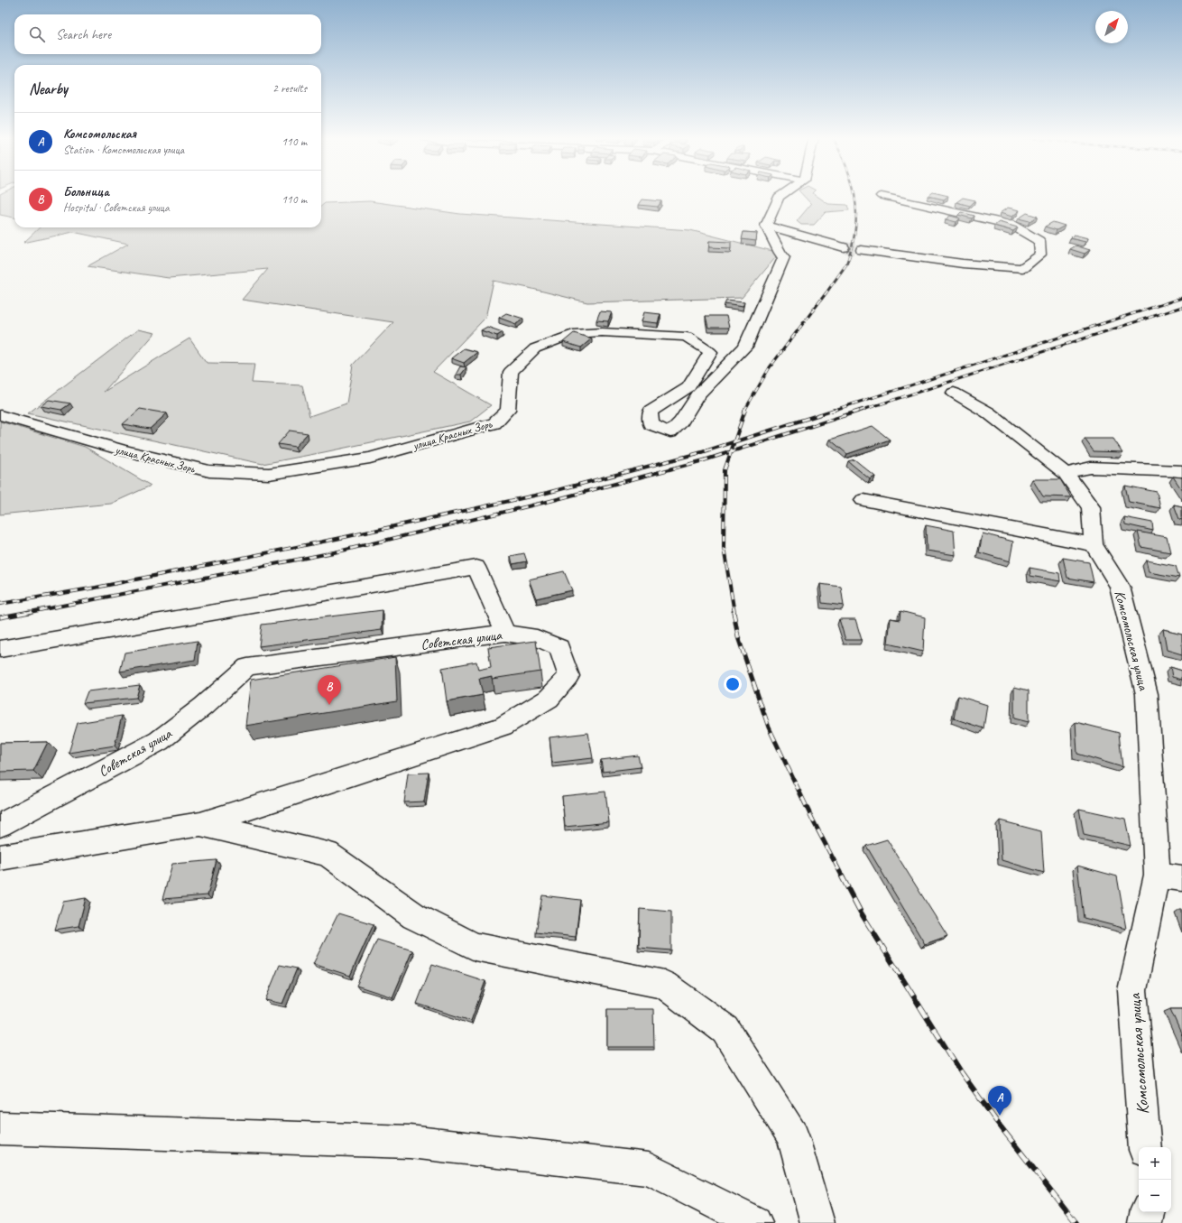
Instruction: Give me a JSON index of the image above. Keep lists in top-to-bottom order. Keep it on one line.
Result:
{"streets":{"street":["улица Красных Зорь","Советская улица","Комсомольская улица"]},"north":"top right","page":{"search":"Search here","heading":["Nearby","2 results"],"list":[{"mark":"A","name":"Комсомольская","note":"Station · Комсомольская улица","value":"110 m"},{"mark":"B","name":"Больница","note":"Hospital · Советская улица","value":"110 m"}],"pins":["B","A"],"map_buttons":["+","−"]}}
